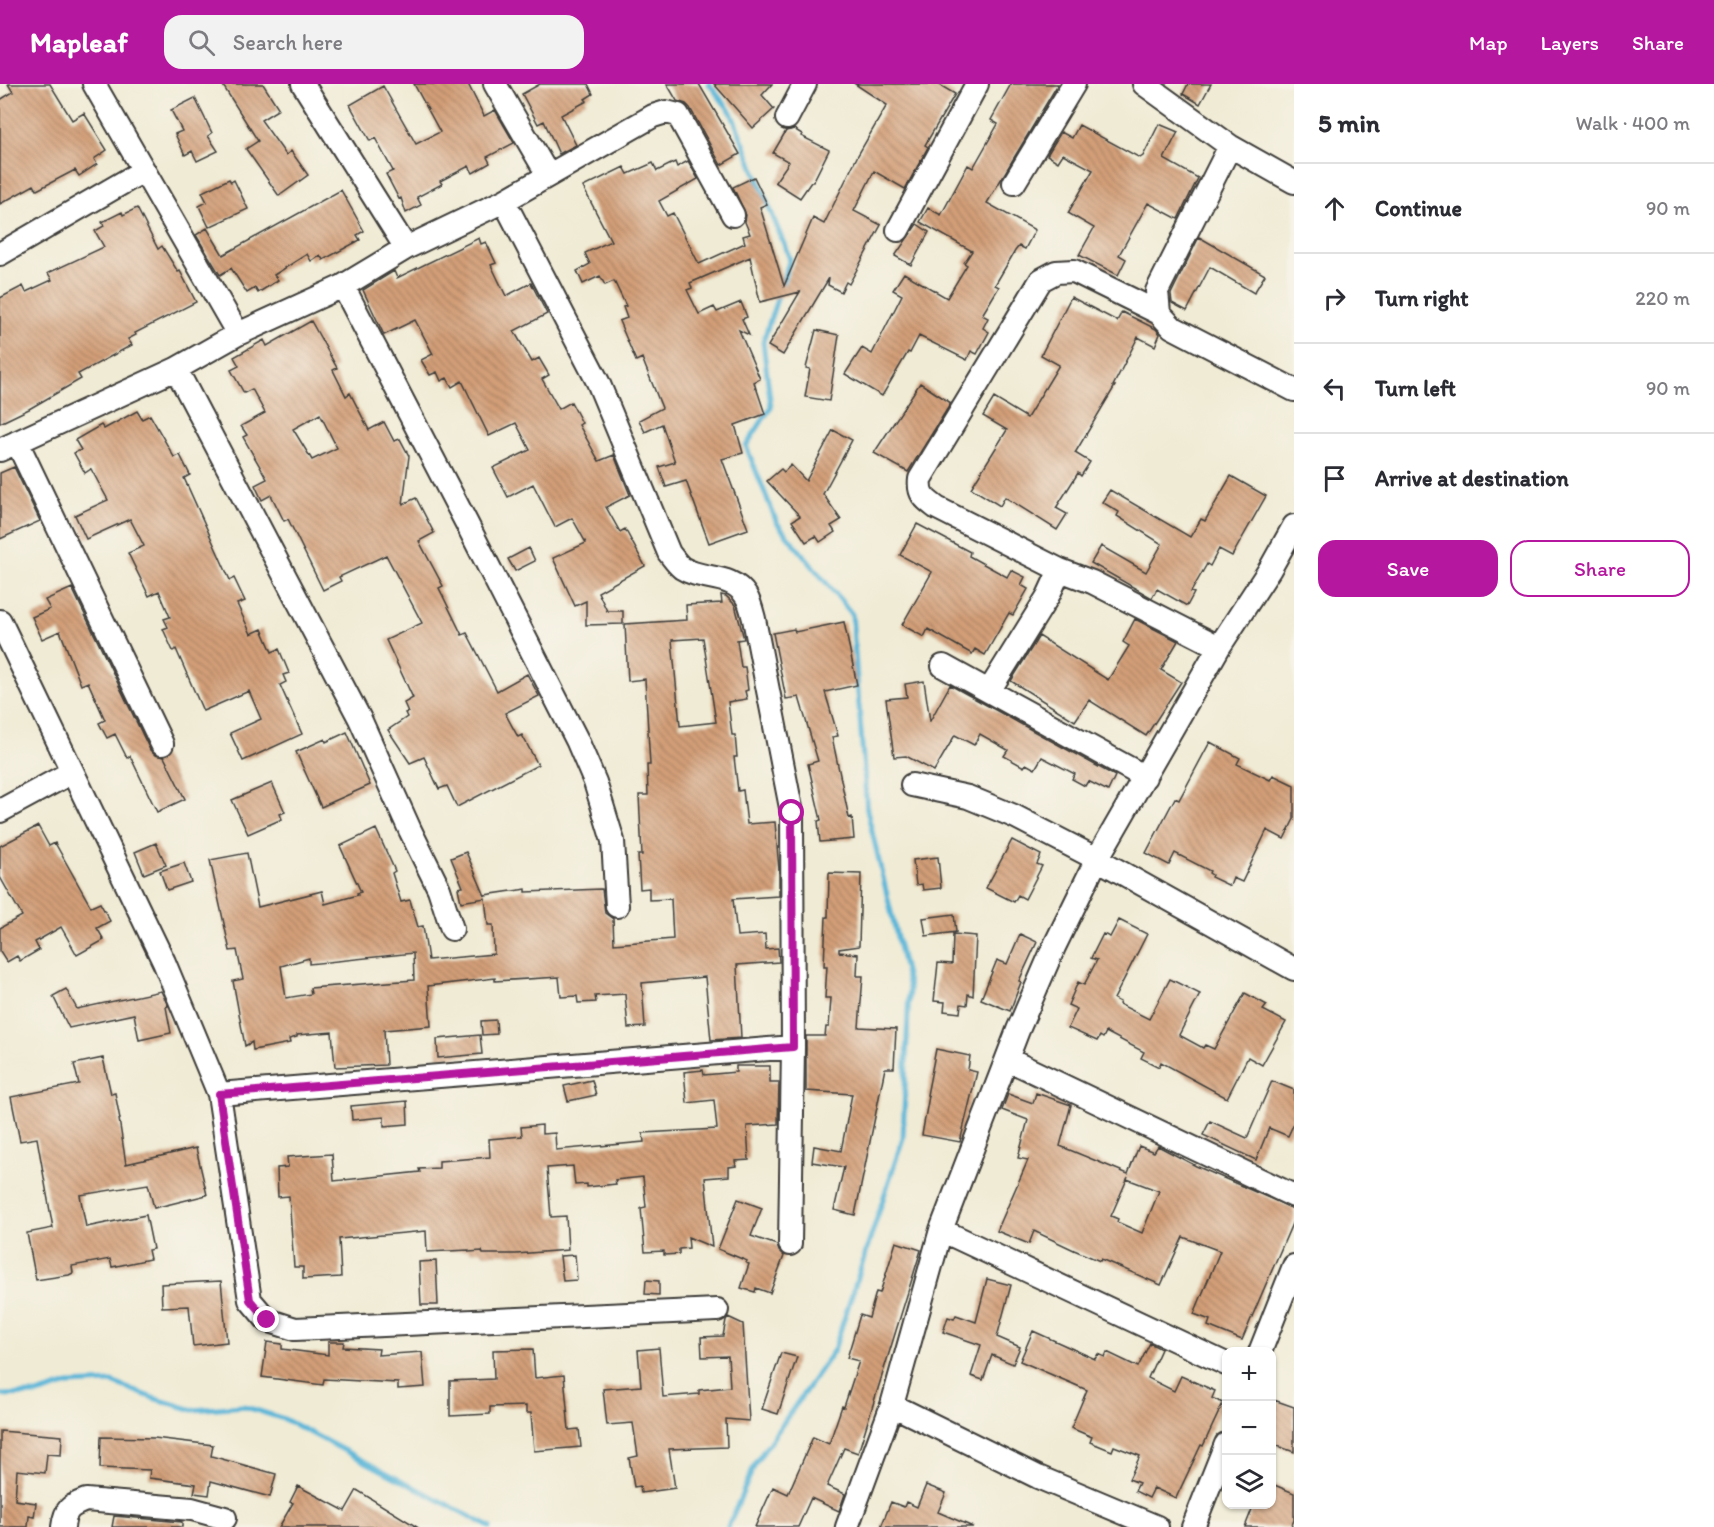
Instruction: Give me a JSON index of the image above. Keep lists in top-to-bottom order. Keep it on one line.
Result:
{"page":{"header":"Mapleaf","search":"Search here","nav":["Map","Layers","Share"],"heading":["5 min","Walk · 400 m"],"list":[["Continue","90 m"],["Turn right","220 m"],["Turn left","90 m"],"Arrive at destination"],"buttons":["Save","Share"],"map_buttons":["+","−"]}}
